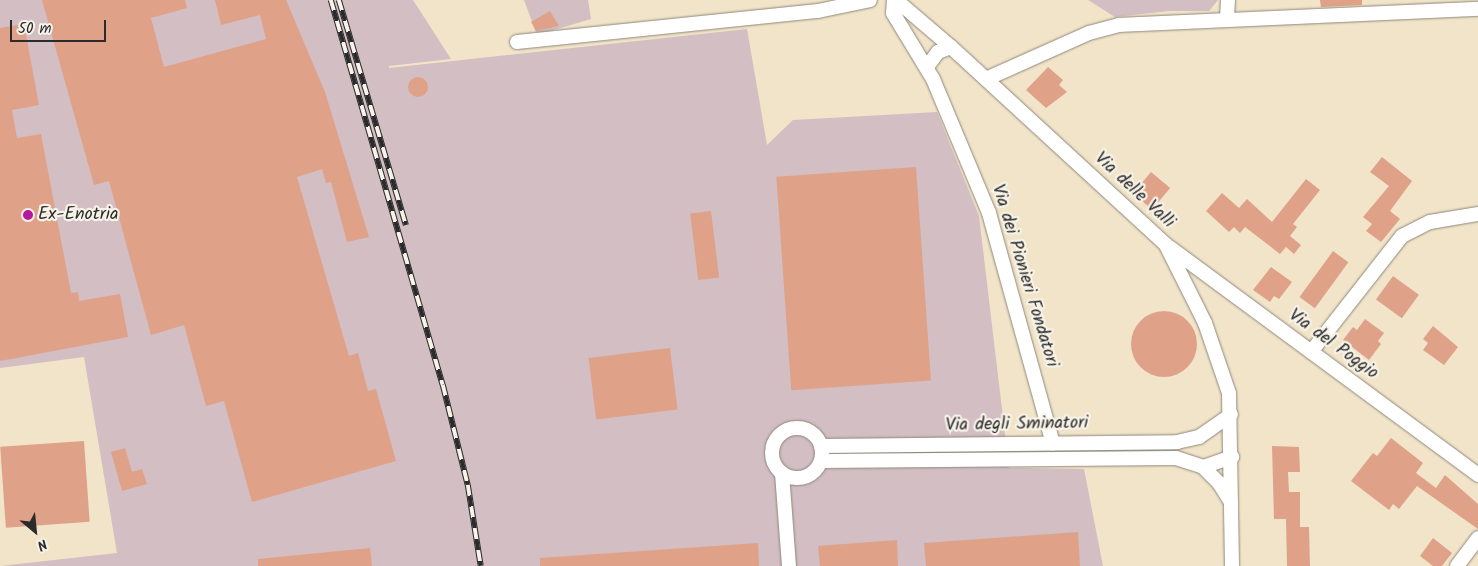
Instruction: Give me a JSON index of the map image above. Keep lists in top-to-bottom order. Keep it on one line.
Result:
{"streets":{"street":["Via delle Valli","Via dei Pionieri Fondatori","Via del Poggio","Via degli Sminatori"]},"crossings":[["Via delle Valli","Via dei Pionieri Fondatori"],["Via delle Valli","Via del Poggio"],["Via delle Valli","Via degli Sminatori"],["Via dei Pionieri Fondatori","Via degli Sminatori"]],"places":["Ex-Enotria"],"scale_bar":"50 m","north":"bottom right"}
